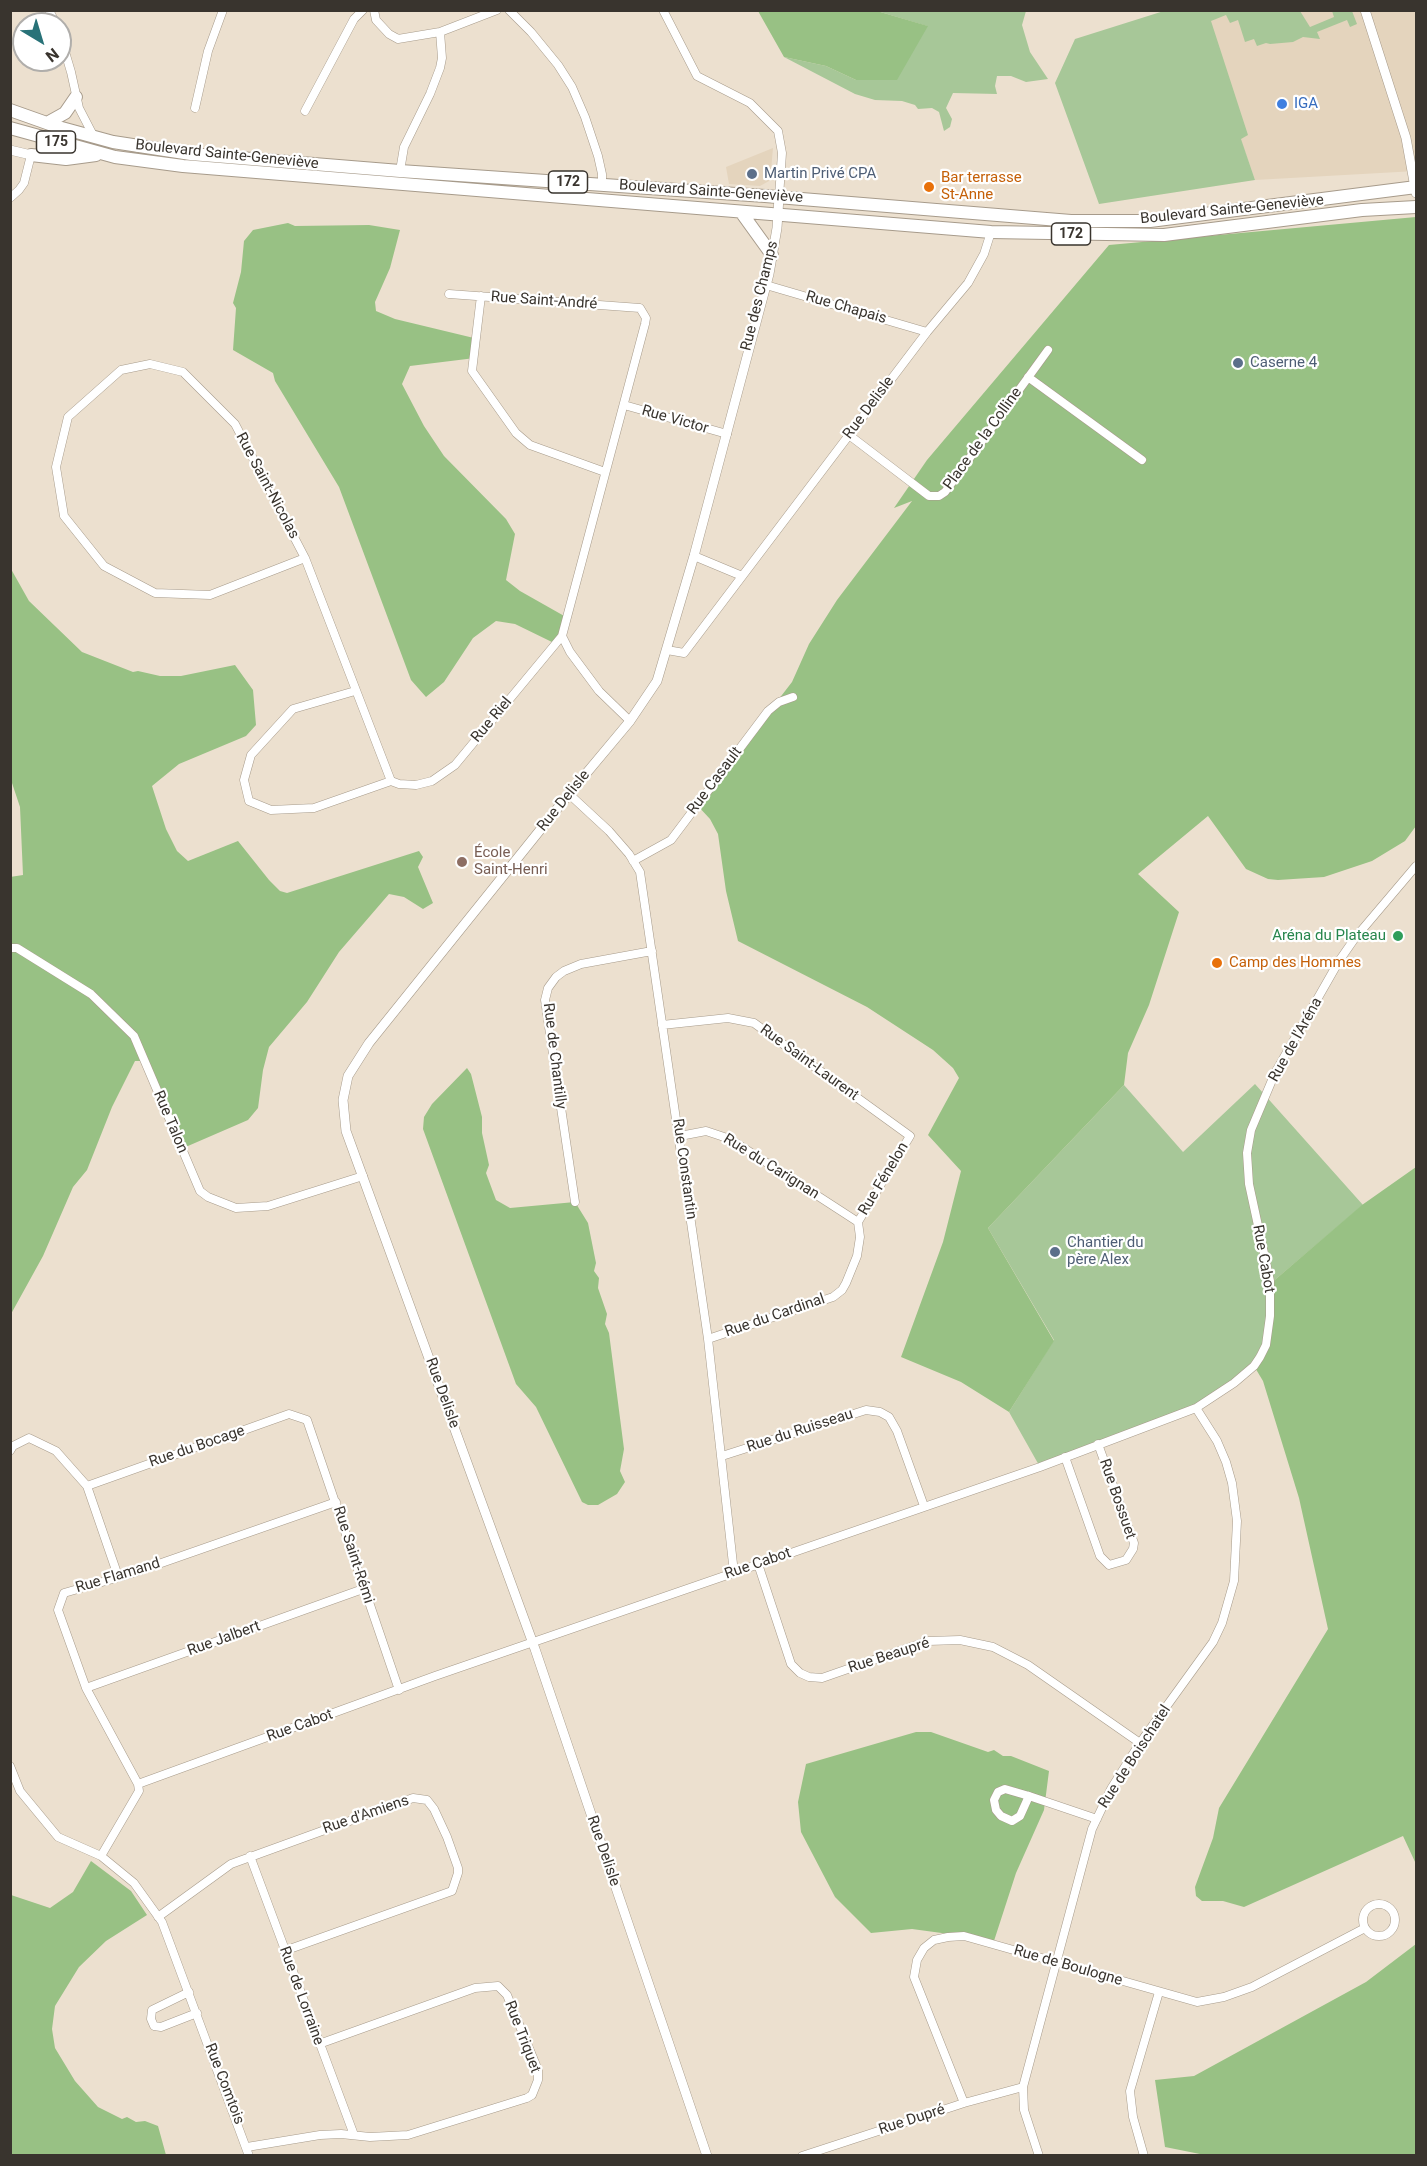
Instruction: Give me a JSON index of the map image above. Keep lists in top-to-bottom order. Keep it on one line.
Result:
{"streets":{"main road":["175","Boulevard Sainte-Geneviève","172"],"street":["Rue des Champs","Rue Saint-André","Rue Chapais","Rue Delisle","Rue Victor","Place de la Colline","Rue Saint-Nicolas","Rue Riel","Rue Casault","Rue de l'Aréna","Rue de Chantilly","Rue Saint-Laurent","Rue Talon","Rue du Carignan","Rue Constantin","Rue Fénelon","Rue Cabot","Rue du Cardinal","Rue du Ruisseau","Rue du Bocage","Rue Bossuet","Rue Saint-Rémi","Rue Flamand","Rue Jalbert","Rue Beaupré","Rue de Boischatel","Rue d'Amiens","Rue de Boulogne","Rue de Lorraine","Rue Triquet","Rue Comtois","Rue Dupré"]},"crossings":[["Boulevard Sainte-Geneviève","Rue des Champs"],["Boulevard Sainte-Geneviève","Rue Delisle"],["Rue des Champs","Rue Chapais"],["Rue des Champs","Rue Delisle"],["Rue des Champs","Rue Victor"],["Rue Saint-André","Rue Riel"],["Rue Chapais","Rue Delisle"],["Rue Delisle","Place de la Colline"],["Rue Delisle","Rue Talon"],["Rue Delisle","Rue Constantin"],["Rue Delisle","Rue Cabot"],["Rue Victor","Rue Riel"],["Rue Saint-Nicolas","Rue Riel"],["Rue Casault","Rue Constantin"],["Rue de l'Aréna","Rue Cabot"],["Rue de Chantilly","Rue Constantin"],["Rue Saint-Laurent","Rue Constantin"],["Rue Saint-Laurent","Rue Fénelon"],["Rue du Carignan","Rue Constantin"],["Rue du Carignan","Rue Fénelon"],["Rue du Carignan","Rue du Cardinal"],["Rue Constantin","Rue Cabot"],["Rue Constantin","Rue du Cardinal"],["Rue Constantin","Rue du Ruisseau"],["Rue Fénelon","Rue du Cardinal"],["Rue Cabot","Rue du Ruisseau"],["Rue Cabot","Rue Bossuet"],["Rue Cabot","Rue Saint-Rémi"],["Rue Cabot","Rue Flamand"],["Rue Cabot","Rue Beaupré"],["Rue Cabot","Rue de Boischatel"],["Rue du Bocage","Rue Saint-Rémi"],["Rue Saint-Rémi","Rue Flamand"],["Rue Saint-Rémi","Rue Jalbert"],["Rue Flamand","Rue Jalbert"],["Rue Beaupré","Rue de Boischatel"],["Rue de Boischatel","Rue de Boulogne"],["Rue de Boischatel","Rue Dupré"],["Rue d'Amiens","Rue de Lorraine"],["Rue d'Amiens","Rue Comtois"],["Rue de Boulogne","Rue Dupré"],["Rue de Lorraine","Rue Triquet"],["Rue Triquet","Rue Comtois"]],"places":["IGA","Martin Privé CPA","Bar terrasse St-Anne","Caserne 4","École Saint-Henri","Aréna du Plateau","Camp des Hommes","Chantier du père Alex"],"north":"bottom right"}
